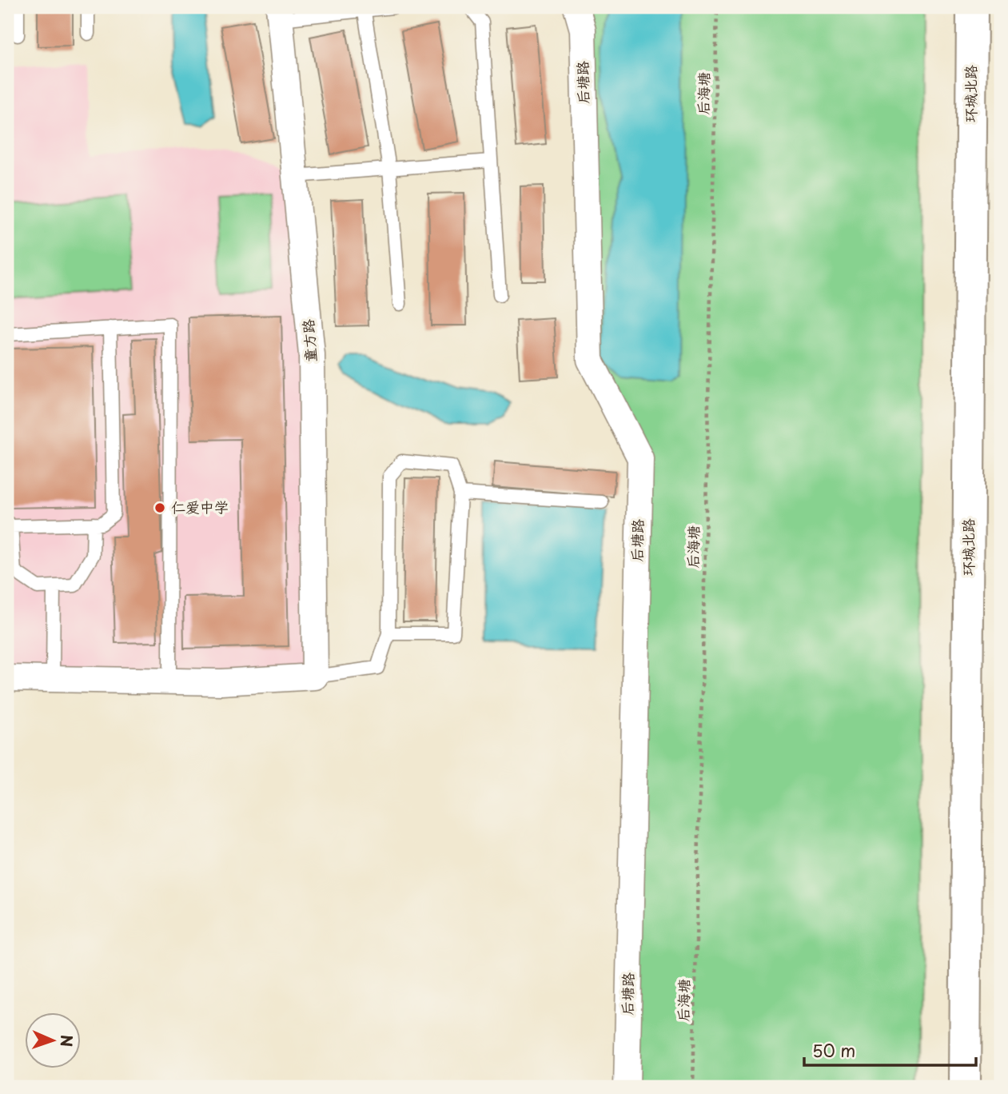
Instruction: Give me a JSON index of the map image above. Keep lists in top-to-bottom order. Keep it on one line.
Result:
{"streets":{"street":["后塘路","环城北路","童方路"],"path":["后海塘"]},"places":["仁爱中学"],"scale_bar":"50 m","north":"right"}
